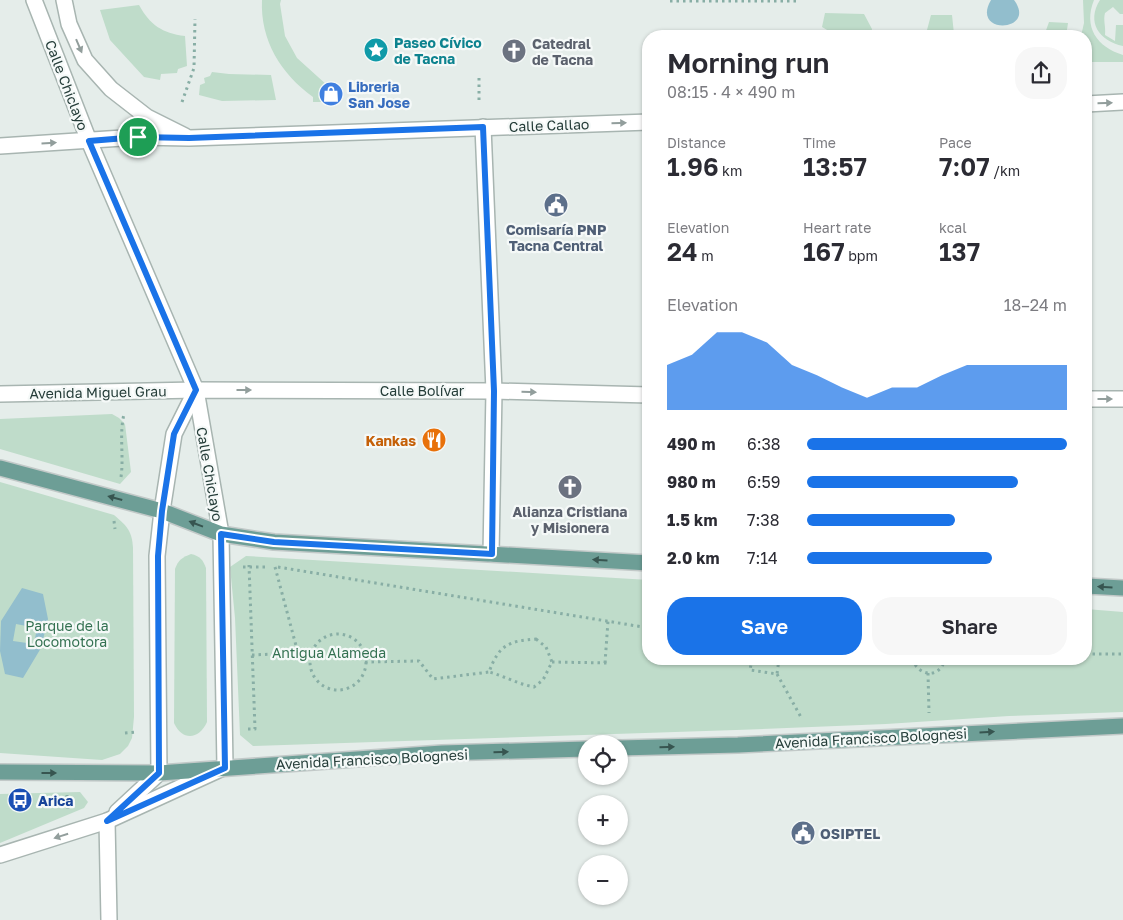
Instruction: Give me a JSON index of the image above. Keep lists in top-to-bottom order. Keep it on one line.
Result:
{"streets":{"main road":["Avenida Francisco Bolognesi"],"street":["Calle Chiclayo","Calle Callao","Calle Bolívar","Avenida Miguel Grau"]},"crossings":[["Calle Chiclayo","Calle Callao"],["Calle Chiclayo","Calle Bolívar"],["Calle Chiclayo","Avenida Miguel Grau"],["Calle Chiclayo","Avenida Francisco Bolognesi"],["Calle Bolívar","Avenida Miguel Grau"]],"one_way":["Calle Callao","Calle Bolívar","Avenida Francisco Bolognesi"],"parks":["Parque de la Locomotora","Antigua Alameda"],"places":{"place":["Paseo Cívico de Tacna"],"church":["Catedral de Tacna","Alianza Cristiana y Misionera"],"shop":["Libreria San Jose"],"public building":["Comisaría PNP Tacna Central","OSIPTEL"],"restaurant":["Kankas"],"bus stop":["Arica"]},"page":{"heading":["Morning run","08:15 · 4 × 490 m"],"stats":[["Distance","1.96 km"],["Time","13:57"],["Pace","7:07 /km"],["Elevation","24 m"],["Heart rate","167 bpm"],["kcal","137"]],"chart":["Elevation","18–24 m"],"list":[{"name":"490 m","note":"6:38"},{"name":"980 m","note":"6:59"},{"name":"1.5 km","note":"7:38"},{"name":"2.0 km","note":"7:14"}],"buttons":["Save","Share"],"map_buttons":["+","−"]}}
